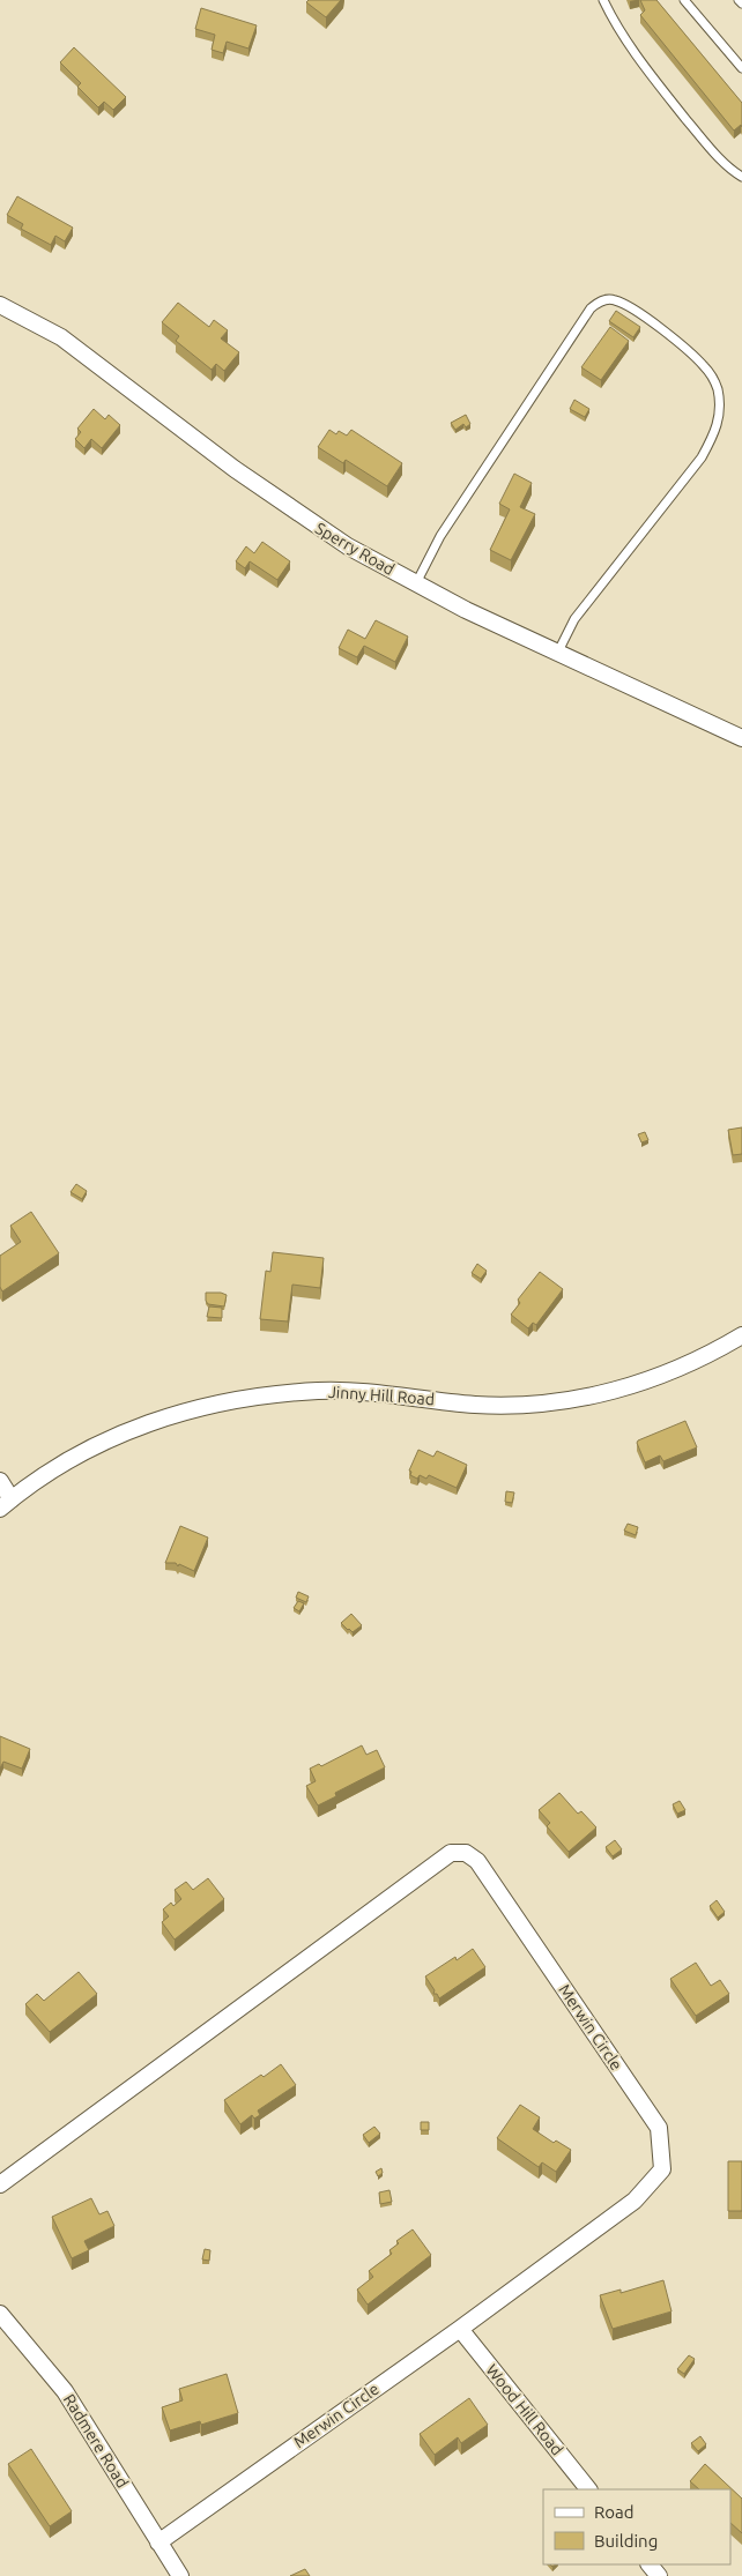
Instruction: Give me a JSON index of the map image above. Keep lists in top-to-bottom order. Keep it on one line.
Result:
{"streets":{"street":["Sperry Road","Jinny Hill Road","Merwin Circle","Wood Hill Road","Radmere Road"]},"crossings":[["Merwin Circle","Wood Hill Road"],["Merwin Circle","Radmere Road"]],"legend":["Road","Building"]}
